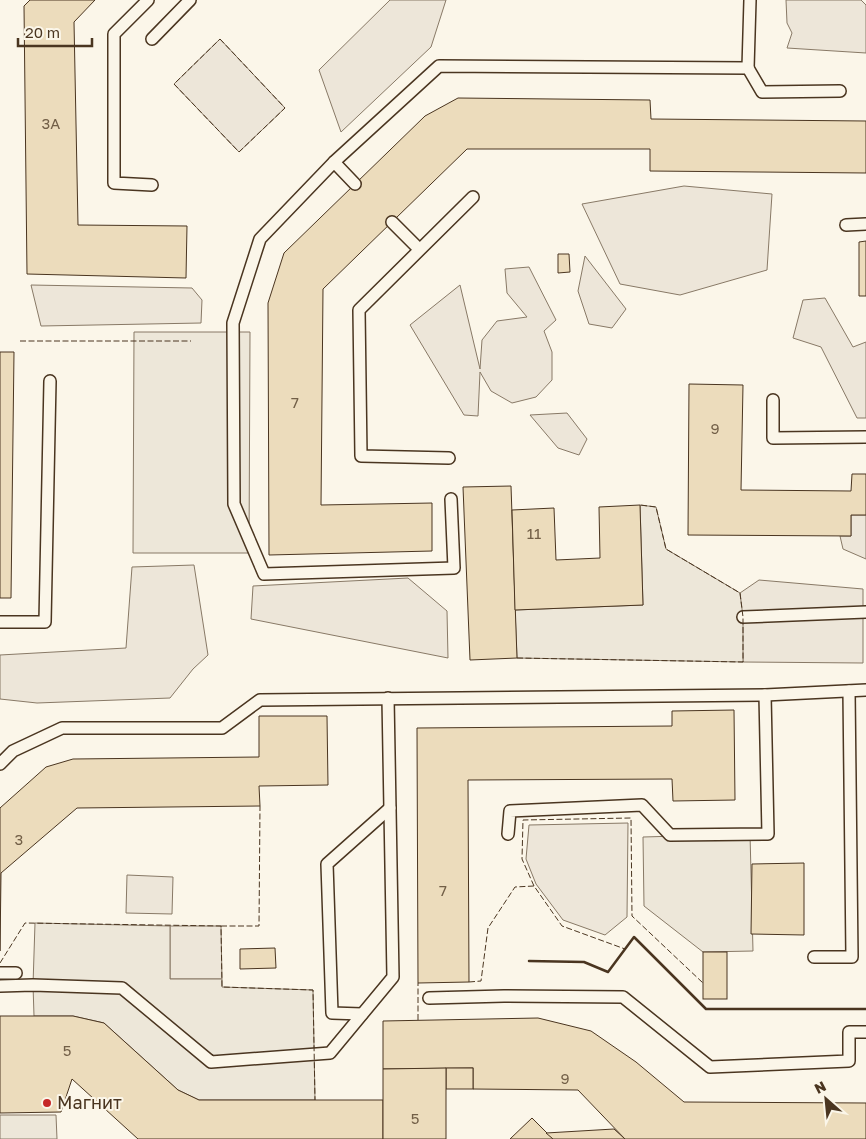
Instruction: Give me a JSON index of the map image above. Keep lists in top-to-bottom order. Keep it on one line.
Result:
{"places":["Магнит"],"house_numbers":["3А","7","9","11","3","7","5","9","5"],"scale_bar":"20 m","north":"top left"}
